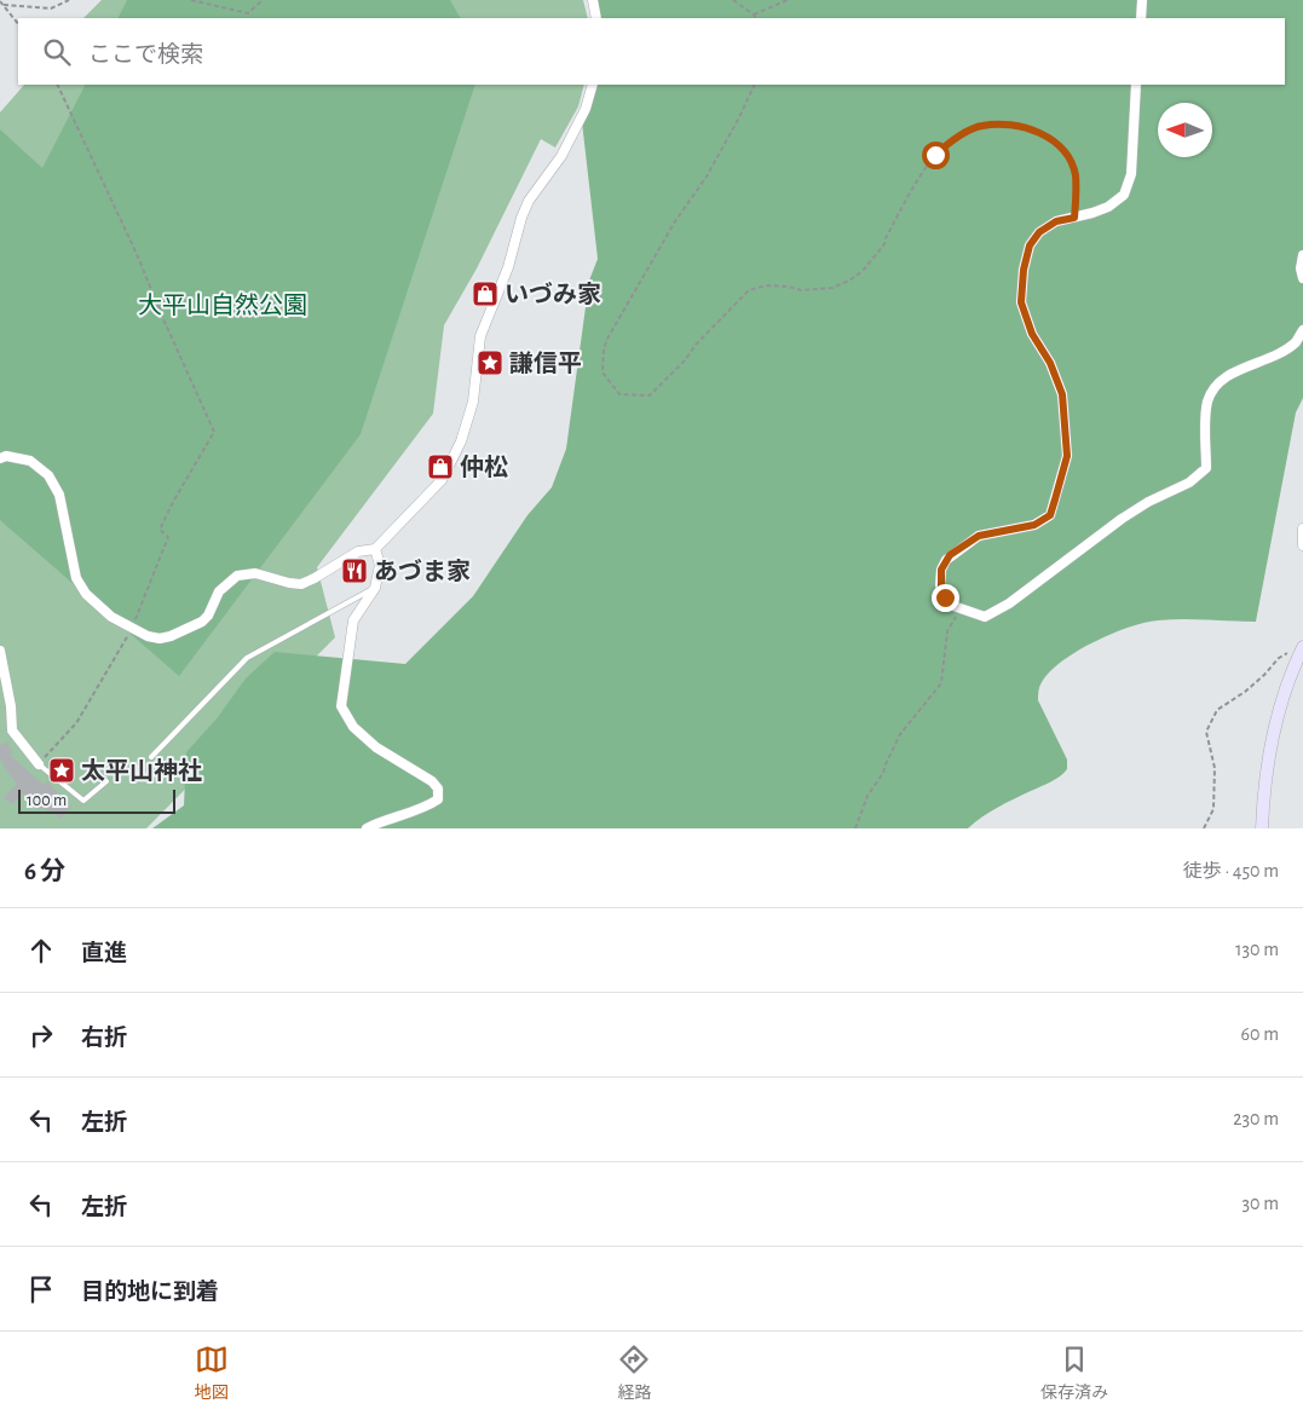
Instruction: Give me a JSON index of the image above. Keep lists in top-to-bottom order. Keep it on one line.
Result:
{"parks":["大平山自然公園"],"places":{"shop":["いづみ家","仲松"],"place":["謙信平","太平山神社"],"restaurant":["あづま家"]},"scale_bar":"100 m","north":"left","page":{"search":"ここで検索","scale":"100 m","heading":["6 分","徒歩 · 450 m"],"list":[["直進","130 m"],["右折","60 m"],["左折","230 m"],["左折","30 m"],"目的地に到着"],"nav":["地図","経路","保存済み"]}}
